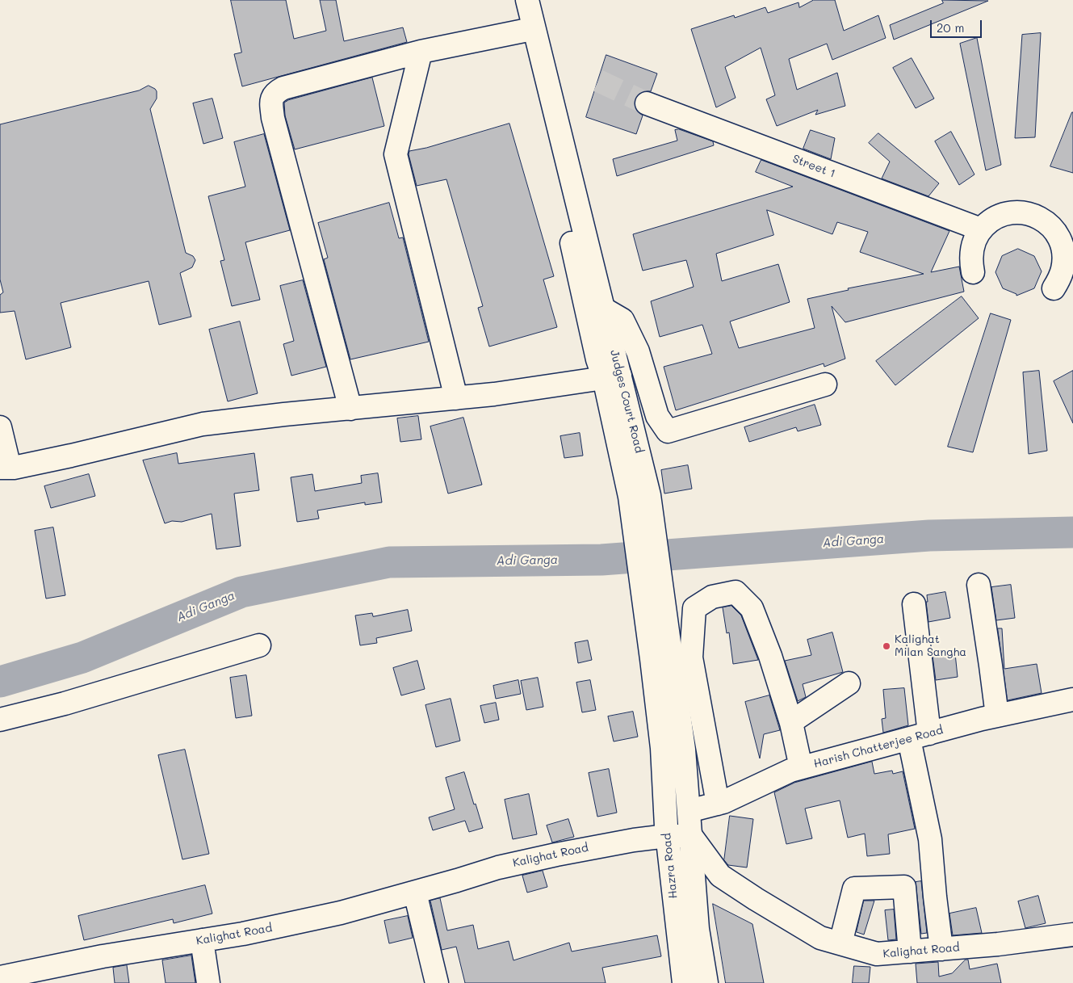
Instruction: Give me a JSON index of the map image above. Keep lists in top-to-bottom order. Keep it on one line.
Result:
{"streets":{"street":["Street 1","Judges Court Road","Harish Chatterjee Road","Kalighat Road","Hazra Road"]},"crossings":[["Judges Court Road","Hazra Road"],["Harish Chatterjee Road","Hazra Road"],["Kalighat Road","Hazra Road"]],"water":["Adi Ganga"],"places":["Kalighat Milan Sangha"],"scale_bar":"20 m"}
